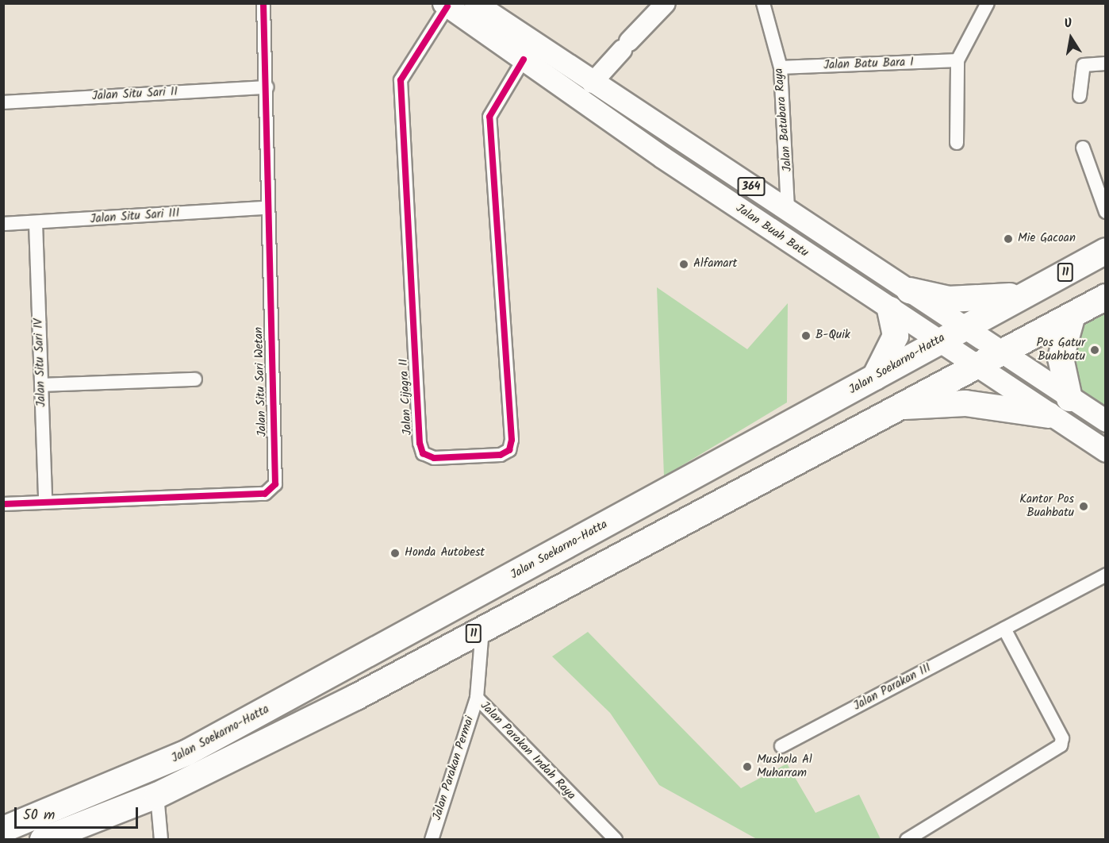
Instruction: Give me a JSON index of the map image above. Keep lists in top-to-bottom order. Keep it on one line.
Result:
{"streets":{"highway":["11","Jalan Soekarno-Hatta"],"main road":["364","Jalan Buah Batu"],"street":["Jalan Batu Bara I","Jalan Situ Sari II","Jalan Batubara Raya","Jalan Situ Sari III","Jalan Situ Sari IV","Jalan Situ Sari Wetan","Jalan Cijagra II","Jalan Parakan III","Jalan Parakan Indah Raya","Jalan Parakan Permai"]},"crossings":[["Jalan Batu Bara I","Jalan Batubara Raya"],["Jalan Situ Sari II","Jalan Situ Sari Wetan"],["Jalan Batubara Raya","364"],["364","Jalan Soekarno-Hatta"],["Jalan Situ Sari III","Jalan Situ Sari IV"],["Jalan Situ Sari III","Jalan Situ Sari Wetan"],["Jalan Buah Batu","Jalan Soekarno-Hatta"],["Jalan Buah Batu","Jalan Cijagra II"],["Jalan Situ Sari IV","Jalan Situ Sari Wetan"],["Jalan Soekarno-Hatta","Jalan Parakan Indah Raya"],["Jalan Parakan Indah Raya","Jalan Parakan Permai"]],"places":["Mie Gacoan","Alfamart","B-Quik","Pos Gatur Buahbatu","Kantor Pos Buahbatu","Honda Autobest","Mushola Al Muharram"],"scale_bar":"50 m","north":"top"}
